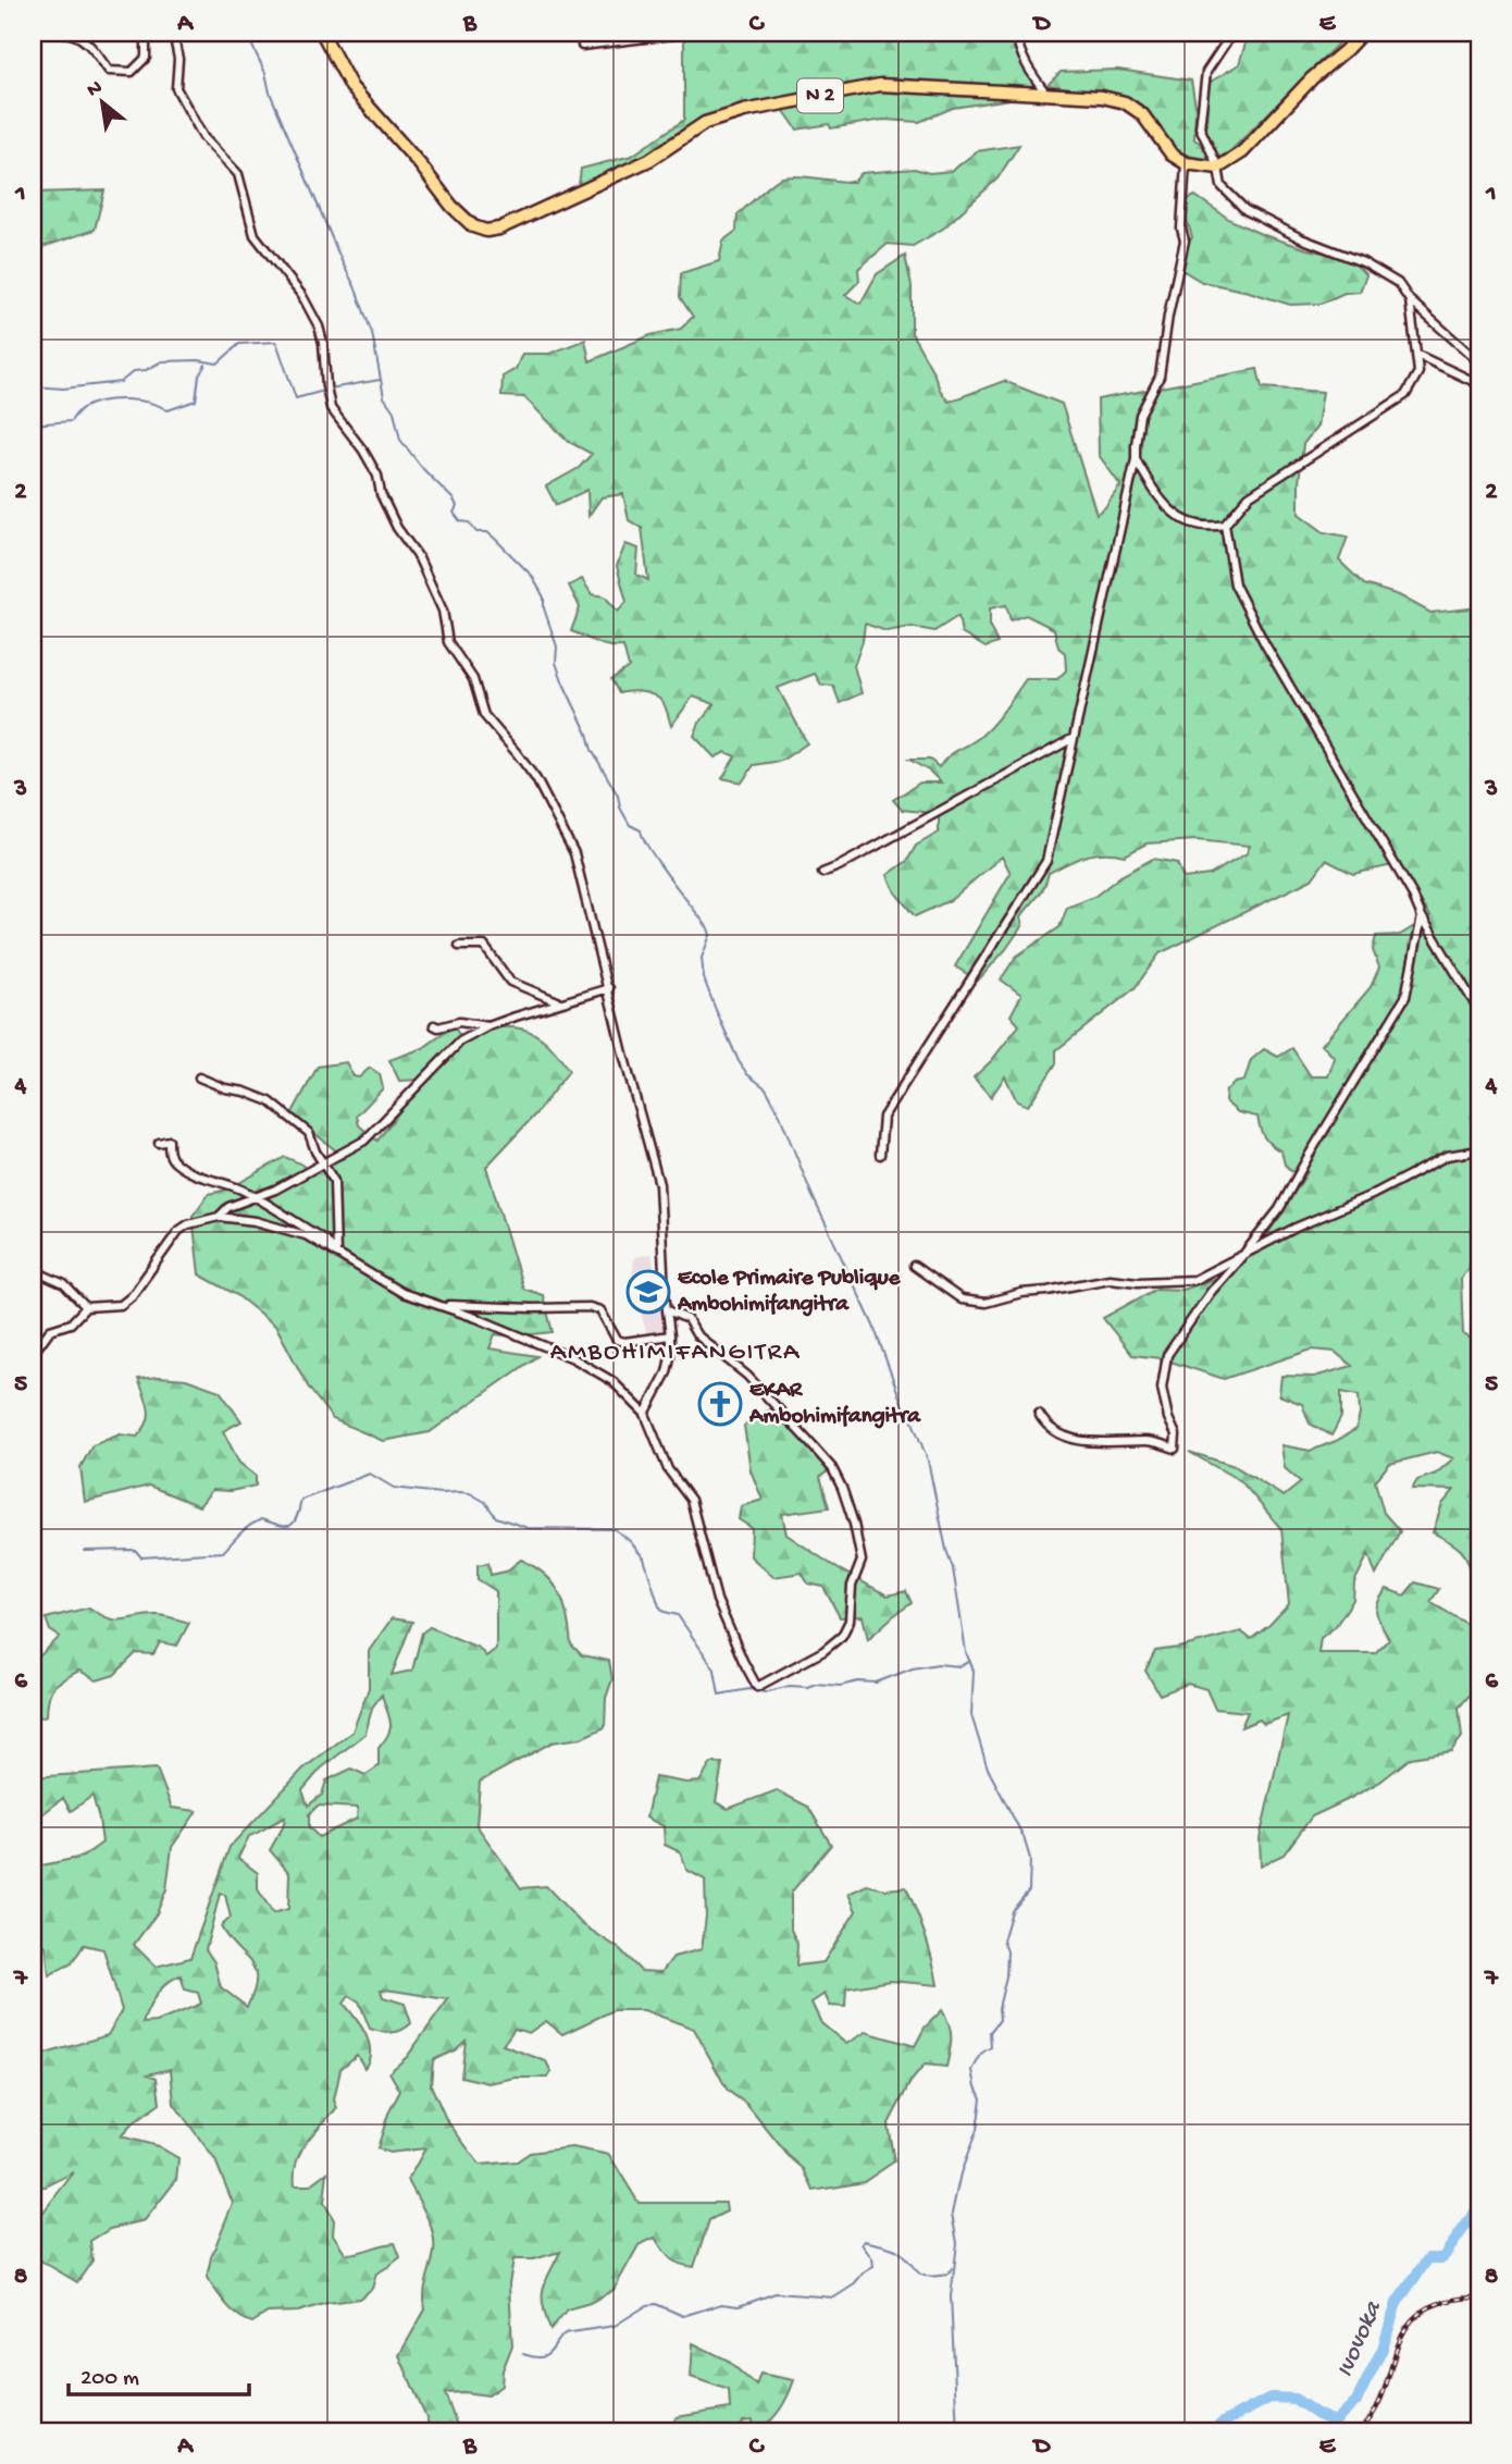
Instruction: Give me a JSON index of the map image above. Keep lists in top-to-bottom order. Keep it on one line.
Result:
{"streets":{"main road":["N 2"]},"districts":["AMBOHIMIFANGITRA"],"water":["Ivovoka"],"places":{"school or university":["Ecole Primaire Publique Ambohimifangitra"],"church":["EKAR Ambohimifangitra"]},"scale_bar":"200 m","north":"top left","grid":{"columns":["A","B","C","D","E"],"rows":["1","2","3","4","5","6","7","8"]}}
